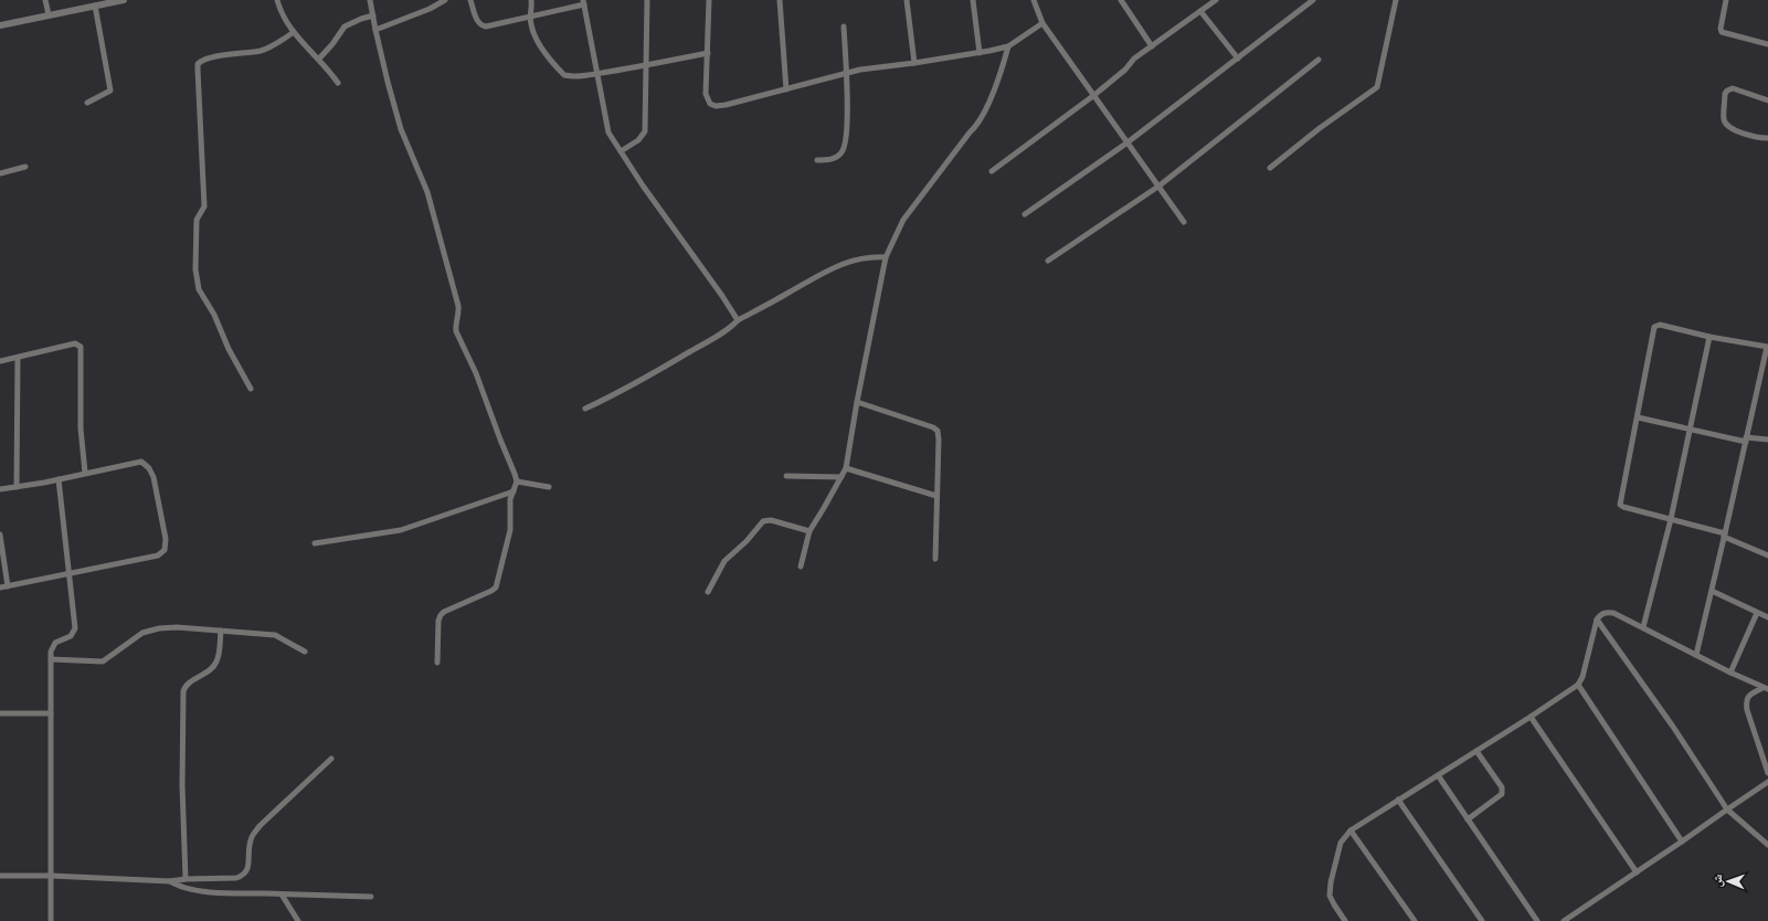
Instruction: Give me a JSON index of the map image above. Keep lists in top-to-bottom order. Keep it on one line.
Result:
{"north":"left"}
